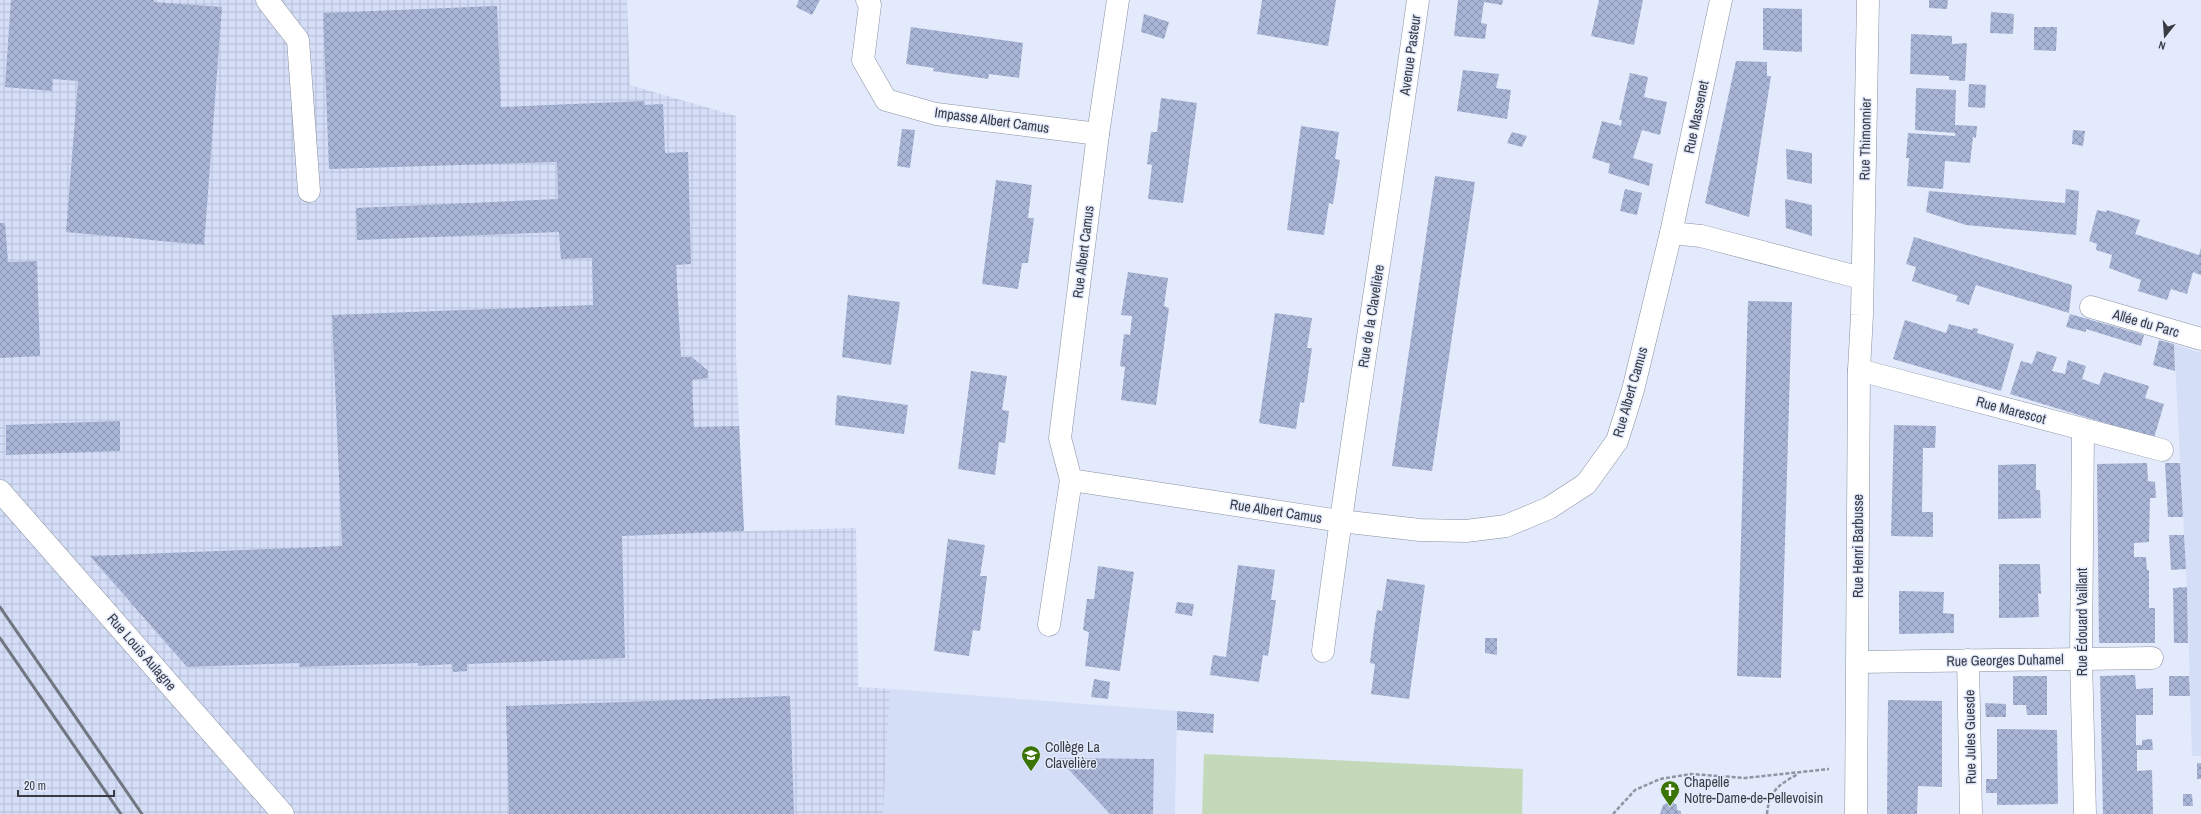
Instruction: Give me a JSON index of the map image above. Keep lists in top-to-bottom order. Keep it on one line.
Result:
{"streets":{"street":["Avenue Pasteur","Rue Massenet","Impasse Albert Camus","Rue Thimonnier","Rue Albert Camus","Rue de la Clavelière","Allée du Parc","Rue Marescot","Rue Henri Barbusse","Rue Édouard Vaillant","Rue Louis Aulagne","Rue Georges Duhamel","Rue Jules Guesde"]},"crossings":[["Avenue Pasteur","Rue de la Clavelière"],["Rue Massenet","Rue Albert Camus"],["Impasse Albert Camus","Rue Albert Camus"],["Rue Thimonnier","Rue Henri Barbusse"],["Rue Albert Camus","Rue de la Clavelière"],["Rue Marescot","Rue Henri Barbusse"],["Rue Marescot","Rue Édouard Vaillant"],["Rue Henri Barbusse","Rue Georges Duhamel"],["Rue Édouard Vaillant","Rue Georges Duhamel"],["Rue Georges Duhamel","Rue Jules Guesde"]],"places":{"school or university":["Collège La Clavelière"],"church":["Chapelle Notre-Dame-de-Pellevoisin"]},"scale_bar":"20 m","north":"bottom"}
